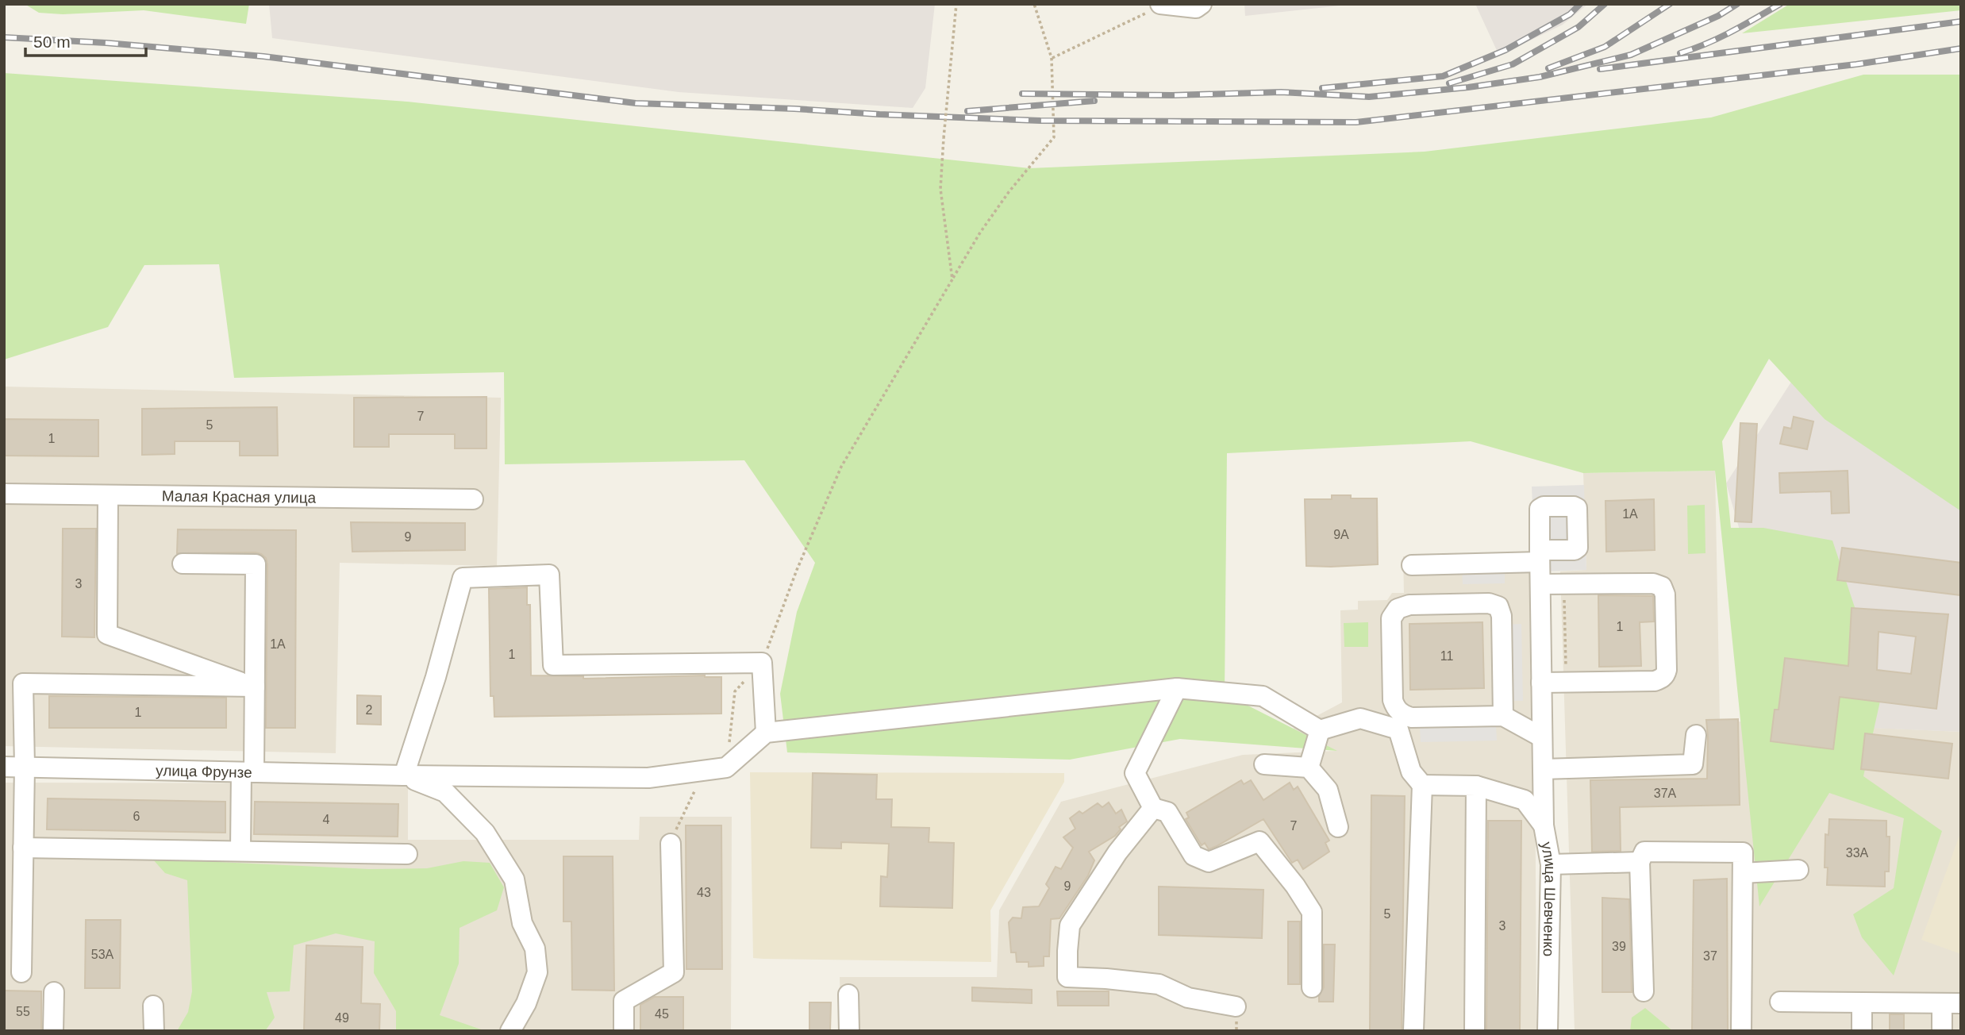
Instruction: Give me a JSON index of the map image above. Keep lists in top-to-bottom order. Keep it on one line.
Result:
{"streets":{"street":["Малая Красная улица","улица Фрунзе","улица Шевченко"]},"house_numbers":["7","5","1","1А","9А","9","3","1","1А","1","11","2","1","37А","6","4","7","33А","9","43","5","3","39","53А","37","55","45","49"],"scale_bar":"50 m"}
